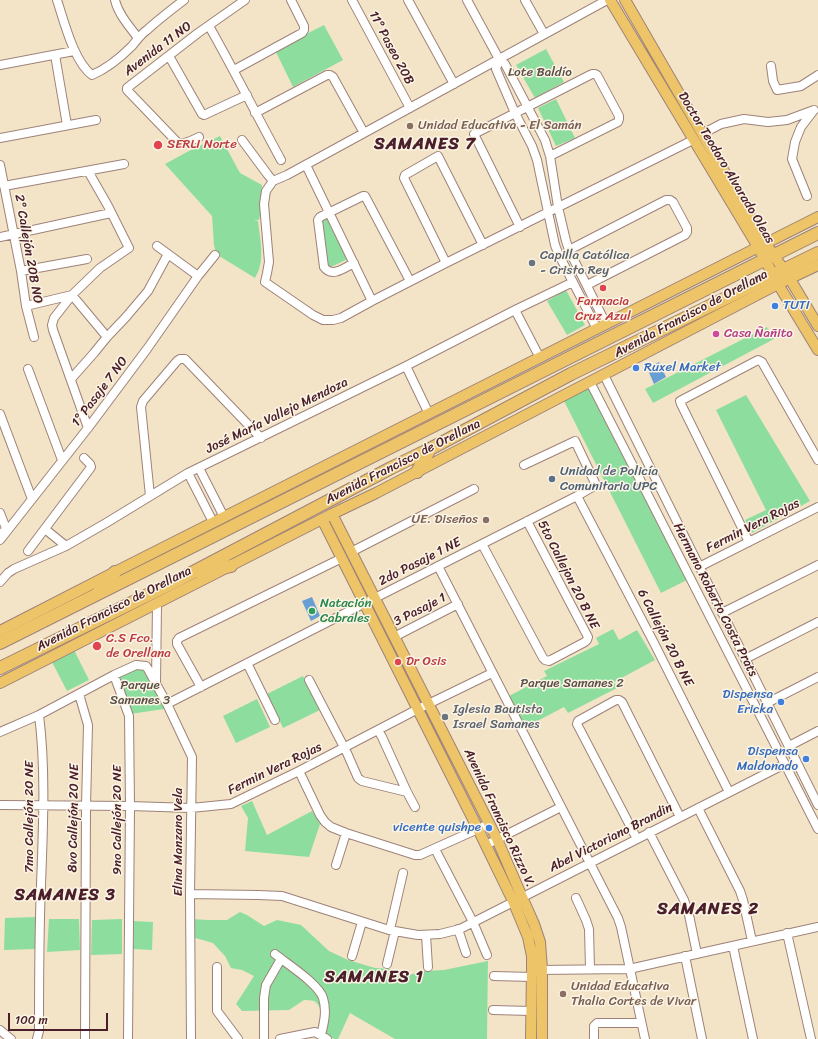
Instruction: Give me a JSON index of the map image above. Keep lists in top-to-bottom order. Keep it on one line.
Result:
{"streets":{"highway":["Avenida Francisco de Orellana"],"main road":["Doctor Teodoro Alvarado Oleas","Avenida Francisco Rizzo V."],"street":["11° Paseo 20B","Avenida 11 NO","2° Callejón 20B NO","1° Pasaje 7 NO","José María Vallejo Mendoza","Fermin Vera Rojas","2do Pasaje 1 NE","5to Callejon 20 B NE","Hermano Roberto Costa Prats","3 Pasaje 1","6 Callejón 20 B NE","7mo Callejón 20 NE","8vo Callejón 20 NE","9no Callejón 20 NE","Abel Victoriano Brandin","Elina Manzano Vela"]},"crossings":[["Doctor Teodoro Alvarado Oleas","Avenida Francisco de Orellana"],["Avenida Francisco de Orellana","Hermano Roberto Costa Prats"],["Avenida Francisco de Orellana","Avenida Francisco Rizzo V."],["Fermin Vera Rojas","Hermano Roberto Costa Prats"],["Fermin Vera Rojas","7mo Callejón 20 NE"],["Fermin Vera Rojas","8vo Callejón 20 NE"],["Fermin Vera Rojas","Avenida Francisco Rizzo V."],["Fermin Vera Rojas","9no Callejón 20 NE"],["Fermin Vera Rojas","Elina Manzano Vela"],["2do Pasaje 1 NE","5to Callejon 20 B NE"],["2do Pasaje 1 NE","6 Callejón 20 B NE"],["2do Pasaje 1 NE","Avenida Francisco Rizzo V."],["2do Pasaje 1 NE","Elina Manzano Vela"],["Hermano Roberto Costa Prats","Abel Victoriano Brandin"],["3 Pasaje 1","Avenida Francisco Rizzo V."],["6 Callejón 20 B NE","Abel Victoriano Brandin"],["Avenida Francisco Rizzo V.","Abel Victoriano Brandin"],["9no Callejón 20 NE","Elina Manzano Vela"],["Abel Victoriano Brandin","Elina Manzano Vela"]],"districts":["SAMANES 7","SAMANES 3","SAMANES 2","SAMANES 1"],"parks":["Lote Baldío","Parque Samanes 2","Parque Samanes 3"],"places":["Unidad Educativa - El Samán","SERLI Norte","Capilla Católica - Cristo Rey","Farmacia Cruz Azul","TUTI","Casa Ñañito","Ruxel Market","Unidad de Policía Comunitaria UPC","UE. Diseños","Natación Cabrales","C.S Fco. de Orellana","Dr Osis","Dispensa Ericka","Iglesia Bautista Israel Samanes","Dispensa Maldonado","vicente quishpe","Unidad Educativa Thalia Cortes de Vivar"],"scale_bar":"100 m"}
